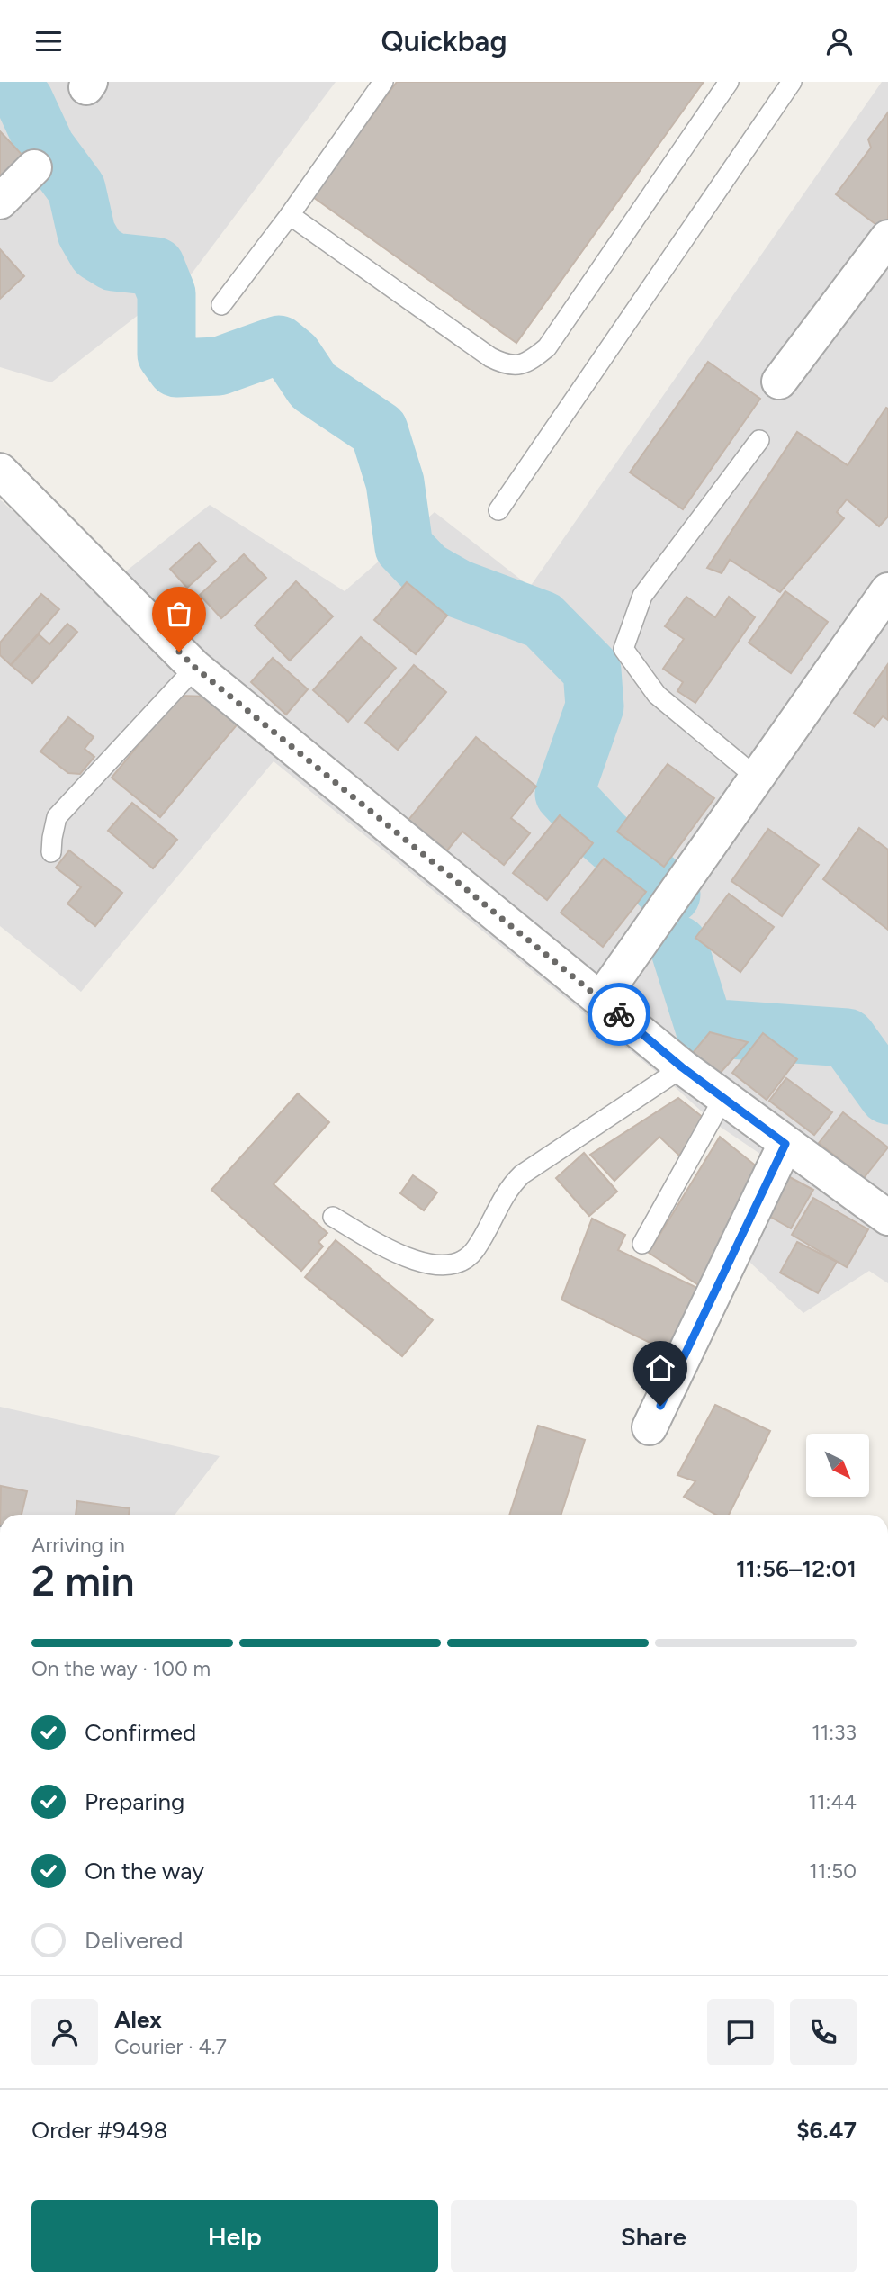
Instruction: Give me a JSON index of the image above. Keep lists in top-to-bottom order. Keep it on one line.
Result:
{"north":"bottom right","page":{"header":"Quickbag","heading":["2 min","Arriving in","11:56–12:01"],"panel":["Alex","Courier · 4.7","Order #9498","$6.47"],"bar":"On the way · 100 m","list":[["Confirmed","11:33"],["Preparing","11:44"],["On the way","11:50"],"Delivered"],"buttons":["Help","Share"]}}
